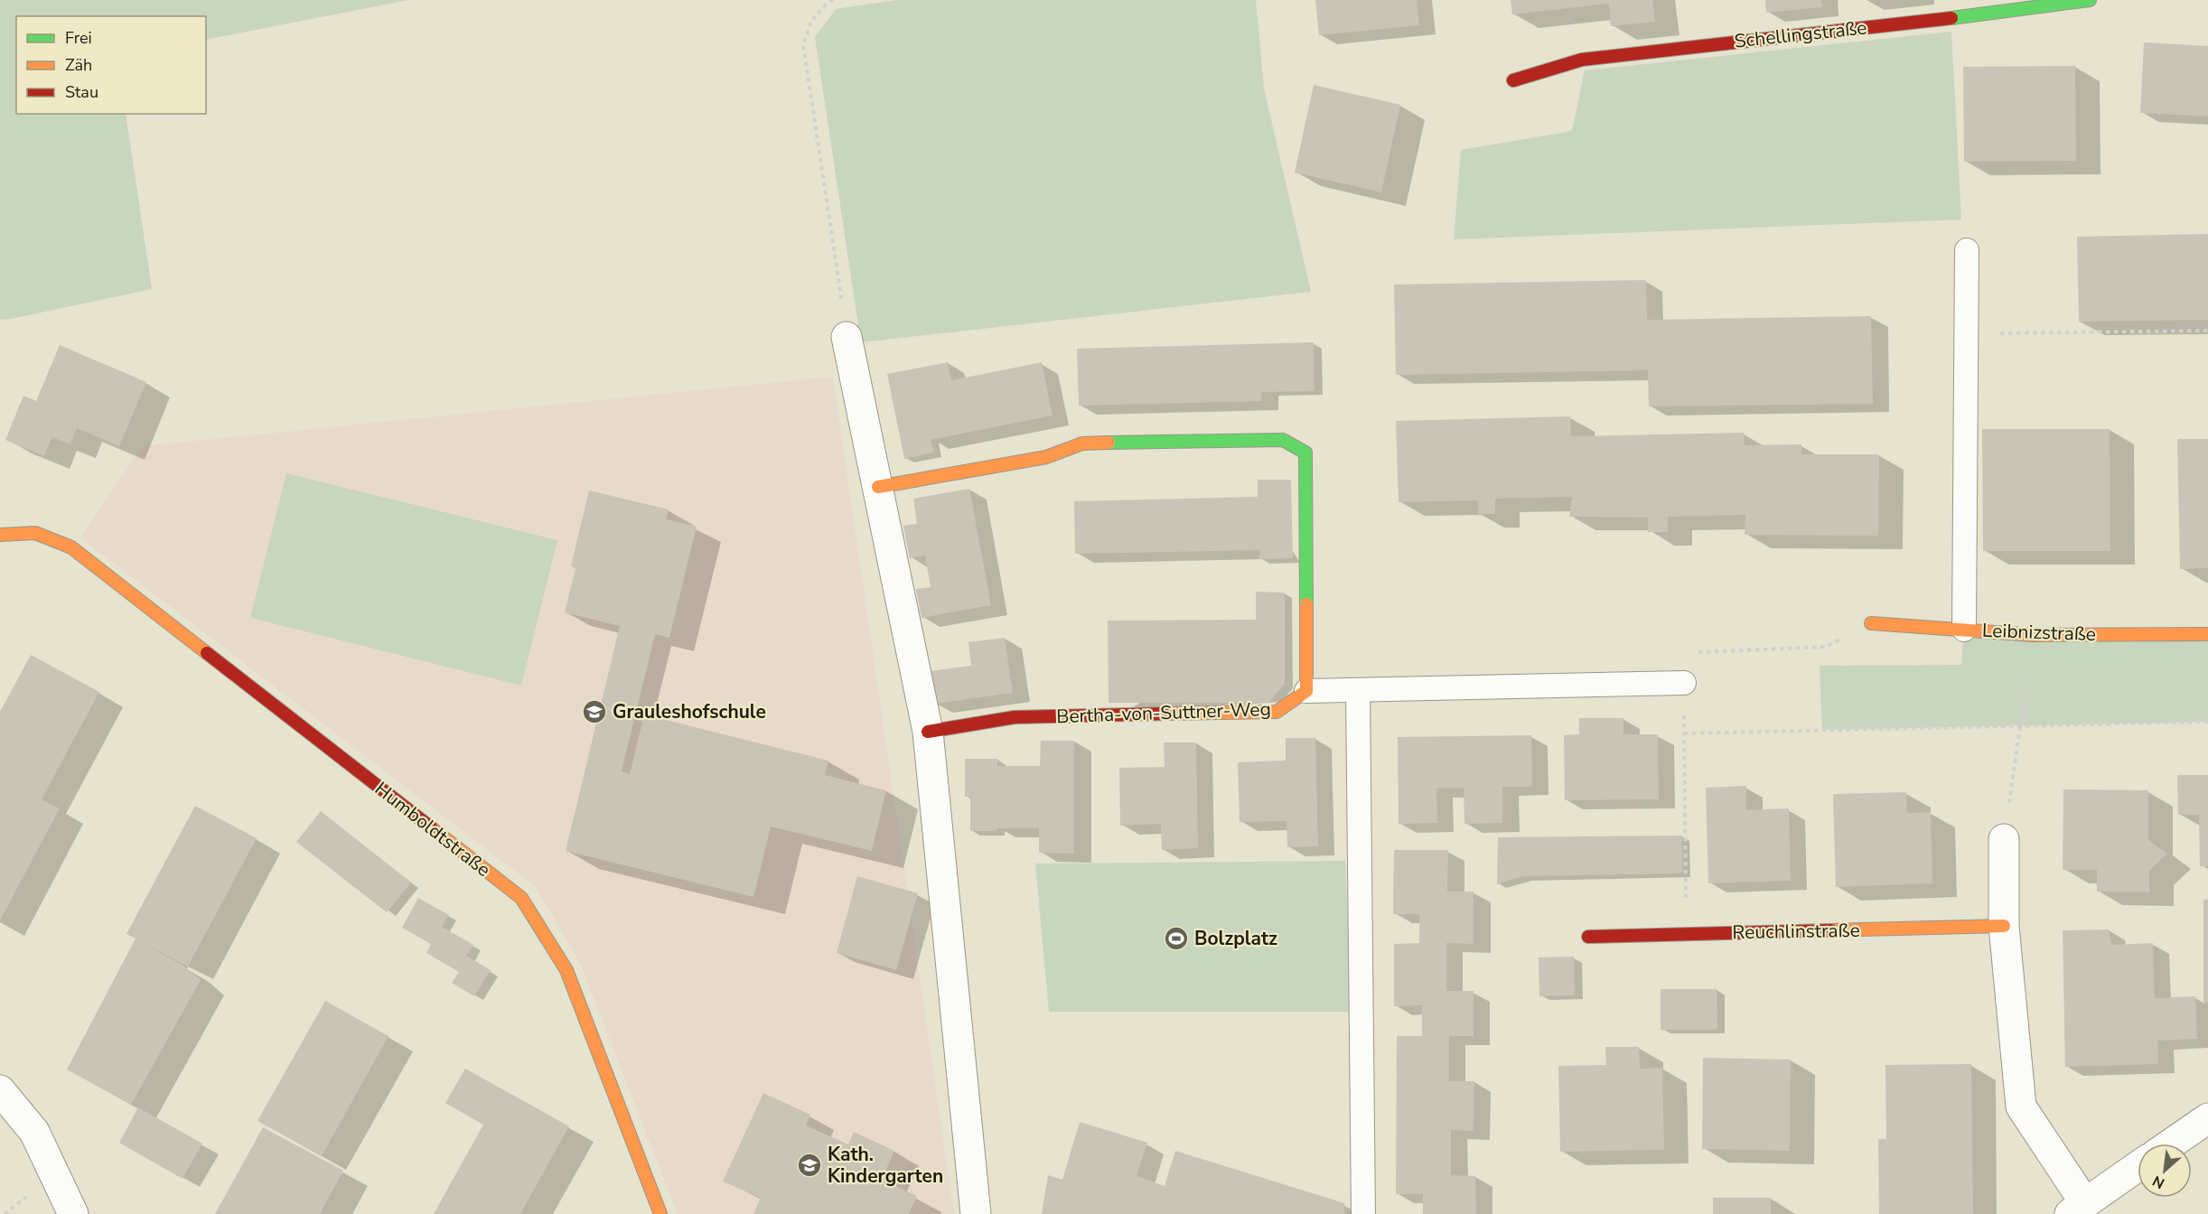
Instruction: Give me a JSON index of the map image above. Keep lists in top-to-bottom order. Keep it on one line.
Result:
{"streets":{"street":["Schellingstraße","Leibnizstraße","Bertha-von-Suttner-Weg","Humboldtstraße","Reuchlinstraße"]},"places":{"school or university":["Grauleshofschule","Kath. Kindergarten"],"sports":["Bolzplatz"]},"legend":["Frei","Zäh","Stau"],"north":"bottom left"}
